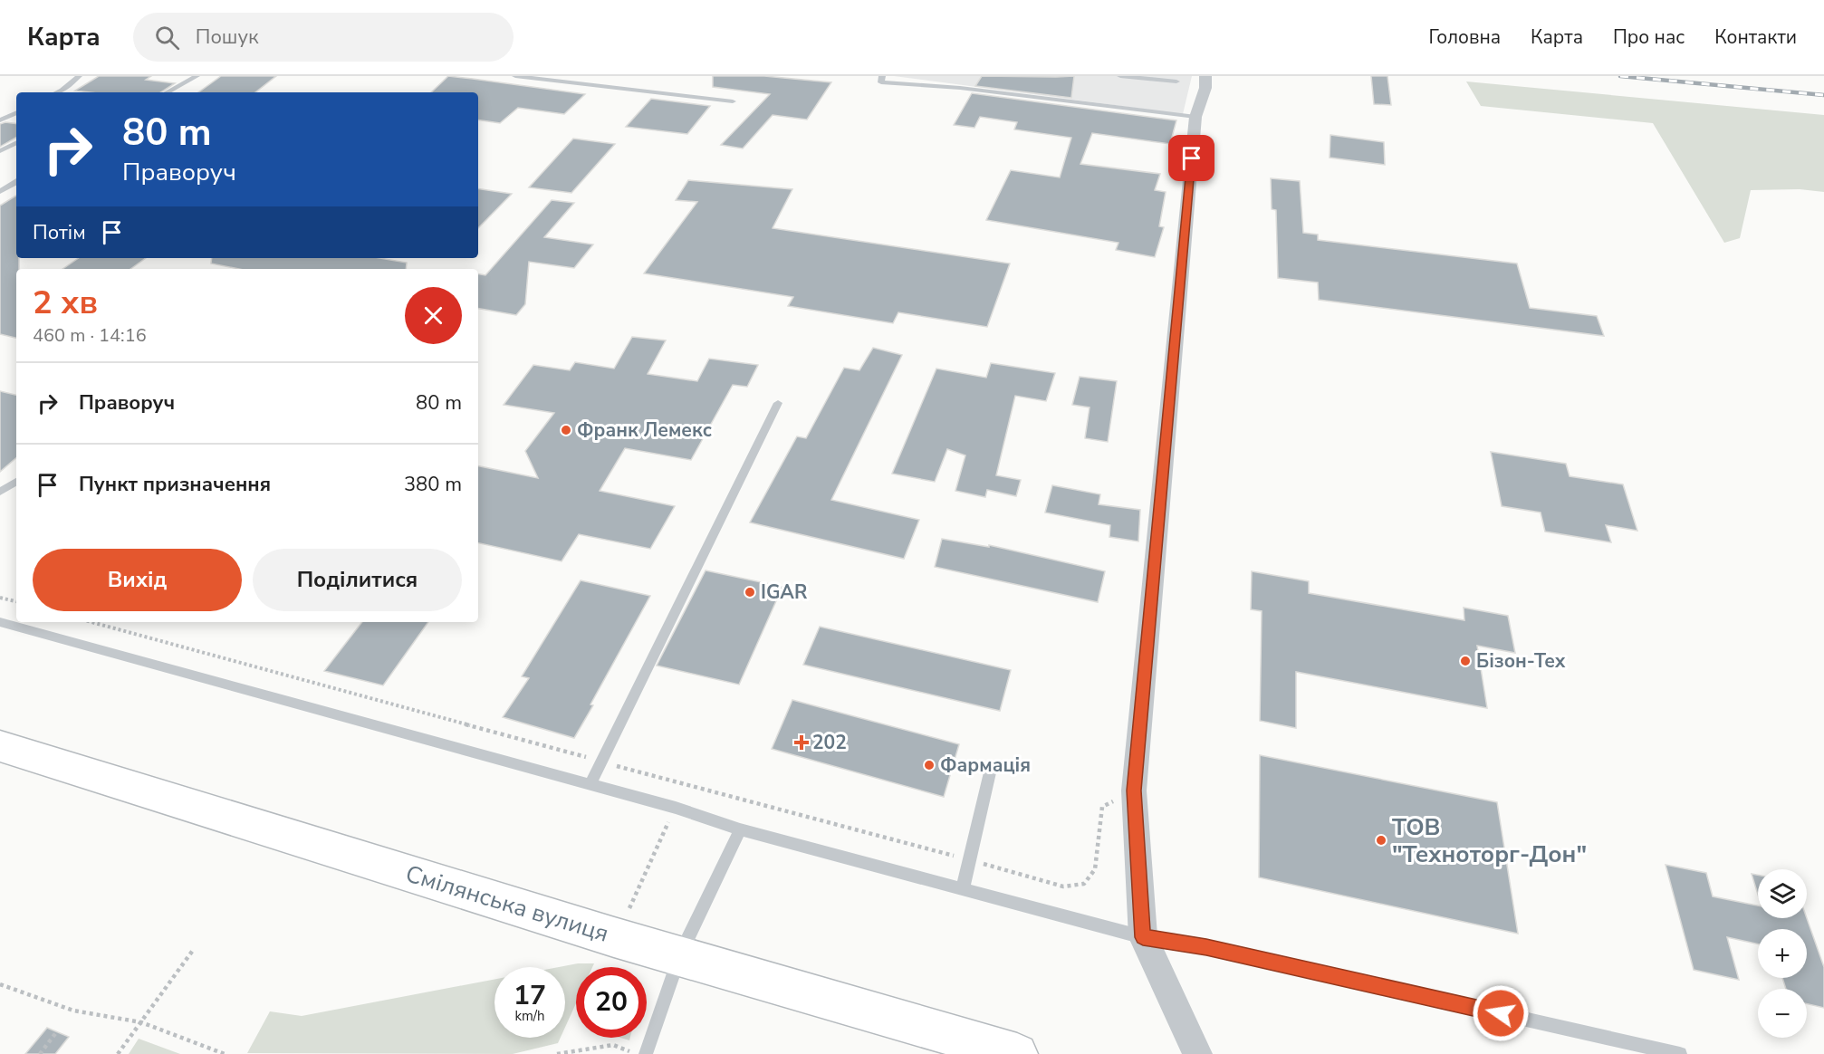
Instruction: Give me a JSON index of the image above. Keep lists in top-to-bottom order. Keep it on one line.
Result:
{"streets":{"main road":["Смілянська вулиця"]},"places":{"other":["Франк Лемекс","IGAR","Бізон-Тех","Фармація","ТОВ \"Техноторг-Дон\""],"health":["202"]},"page":{"header":"Карта","search":"Пошук","nav":["Головна","Карта","Про нас","Контакти"],"turn":["80 m","Праворуч"],"then":"Потім","heading":["2 хв","460 m · 14:16"],"list":[{"name":"Праворуч","value":"80 m"},{"name":"Пункт призначення","value":"380 m"}],"buttons":["Вихід","Поділитися"],"map_buttons":["+","−"],"speed":"17 km/h","limit":"20"}}
